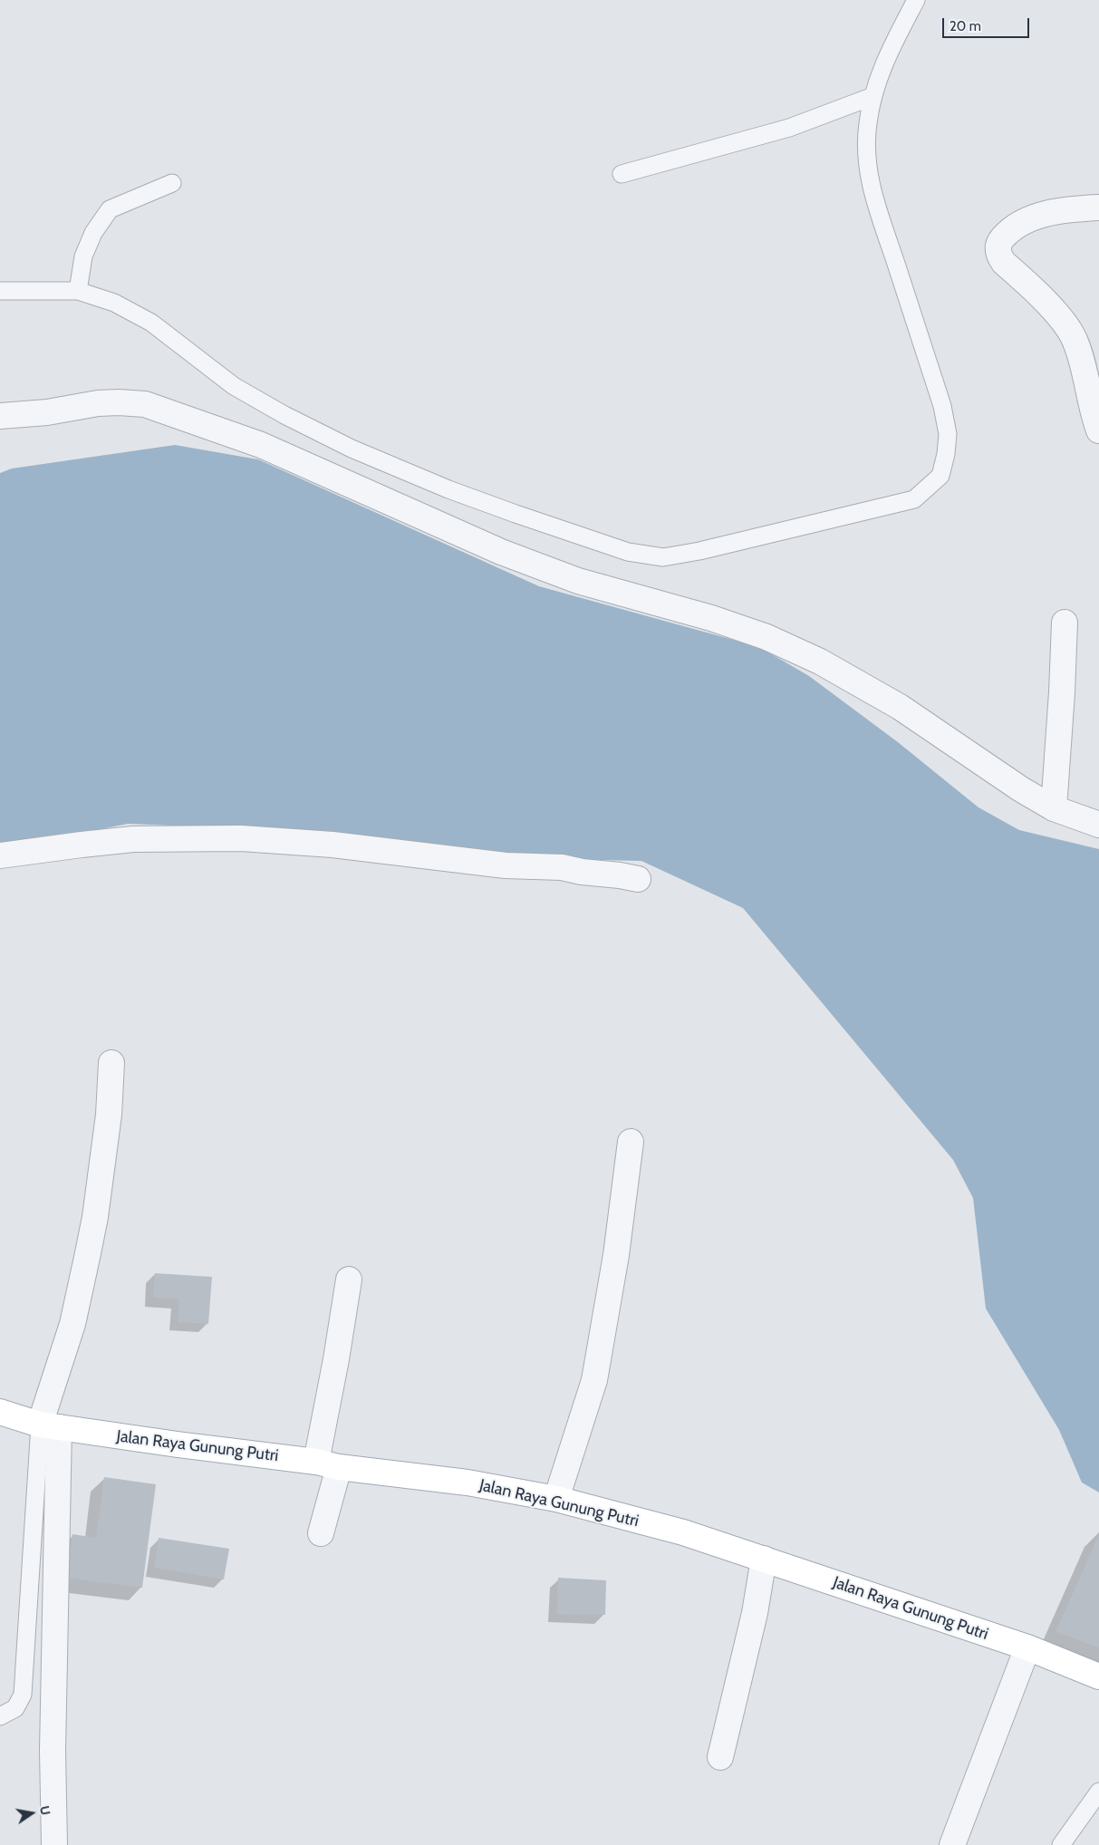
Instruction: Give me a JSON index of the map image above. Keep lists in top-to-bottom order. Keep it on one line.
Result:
{"streets":{"main road":["Jalan Raya Gunung Putri"]},"scale_bar":"20 m","north":"right"}
